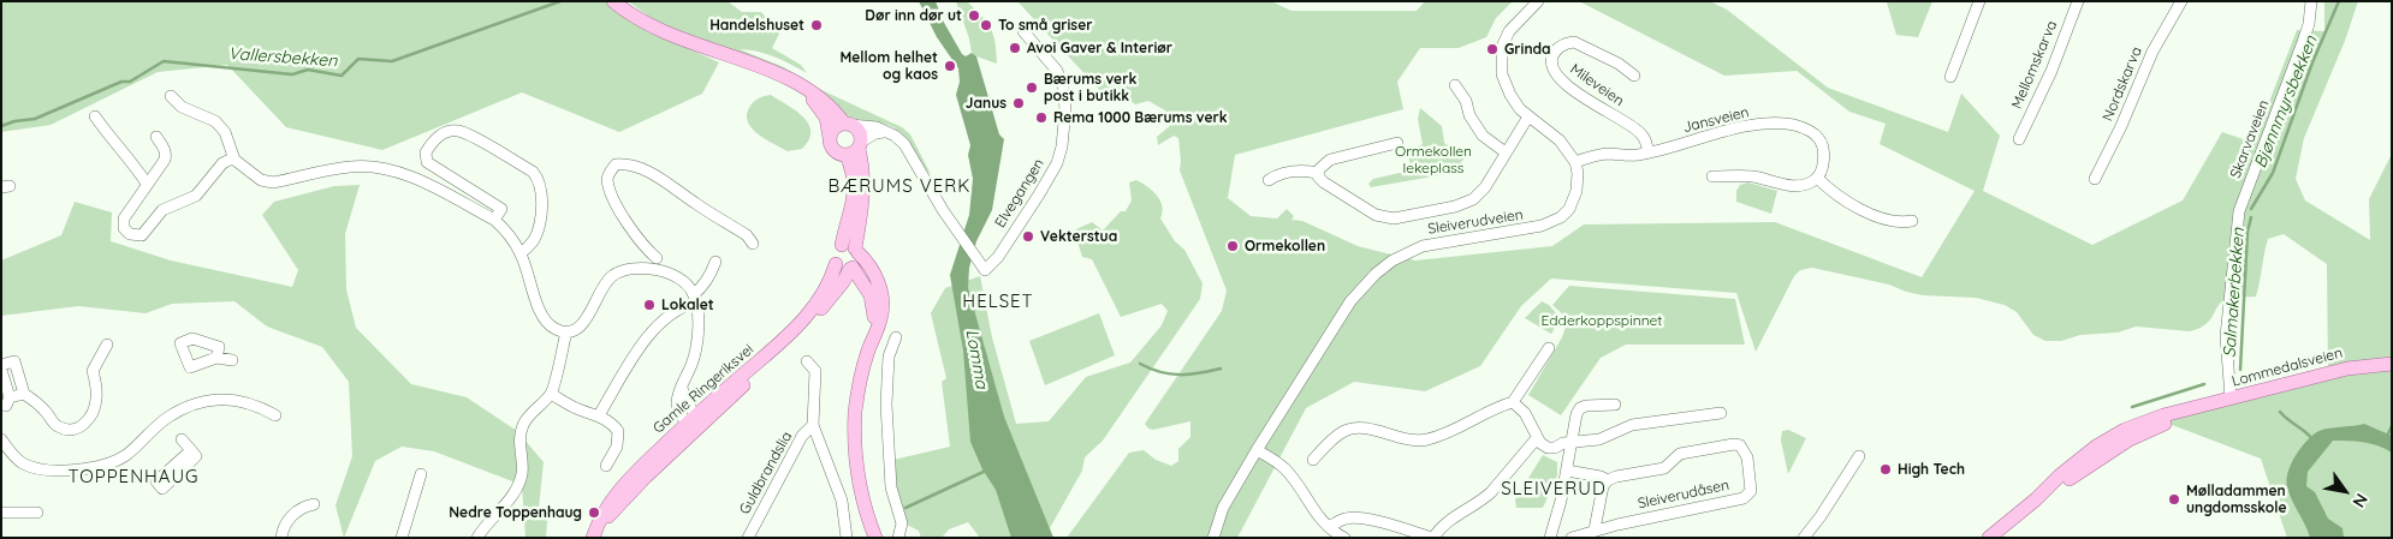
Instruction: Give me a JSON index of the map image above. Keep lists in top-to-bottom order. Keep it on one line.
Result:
{"streets":{"main road":["Lommedalsveien","Gamle Ringeriksvei"],"street":["Mellomskarva","Nordskarva","Mileveien","Jansveien","Skarvaveien","Elvegangen","Sleiverudveien","Guldbrandslia","Sleiverudåsen"]},"crossings":[["Mileveien","Jansveien"],["Jansveien","Sleiverudveien"],["Skarvaveien","Lommedalsveien"]],"districts":["BÆRUMS VERK","HELSET","TOPPENHAUG","SLEIVERUD"],"water":["Vallersbekken","Bjønnmyrsbekken","Salmakerbekken","Lomma"],"parks":["Ormekollen lekeplass","Edderkoppspinnet"],"places":["Dør inn dør ut","Handelshuset","To små griser","Avoi Gaver & Interiør","Grinda","Mellom helhet og kaos","Bærums verk post i butikk","Janus","Rema 1000 Bærums verk","Vekterstua","Ormekollen","Lokalet","High Tech","Mølladammen ungdomsskole","Nedre Toppenhaug"],"north":"bottom right"}
